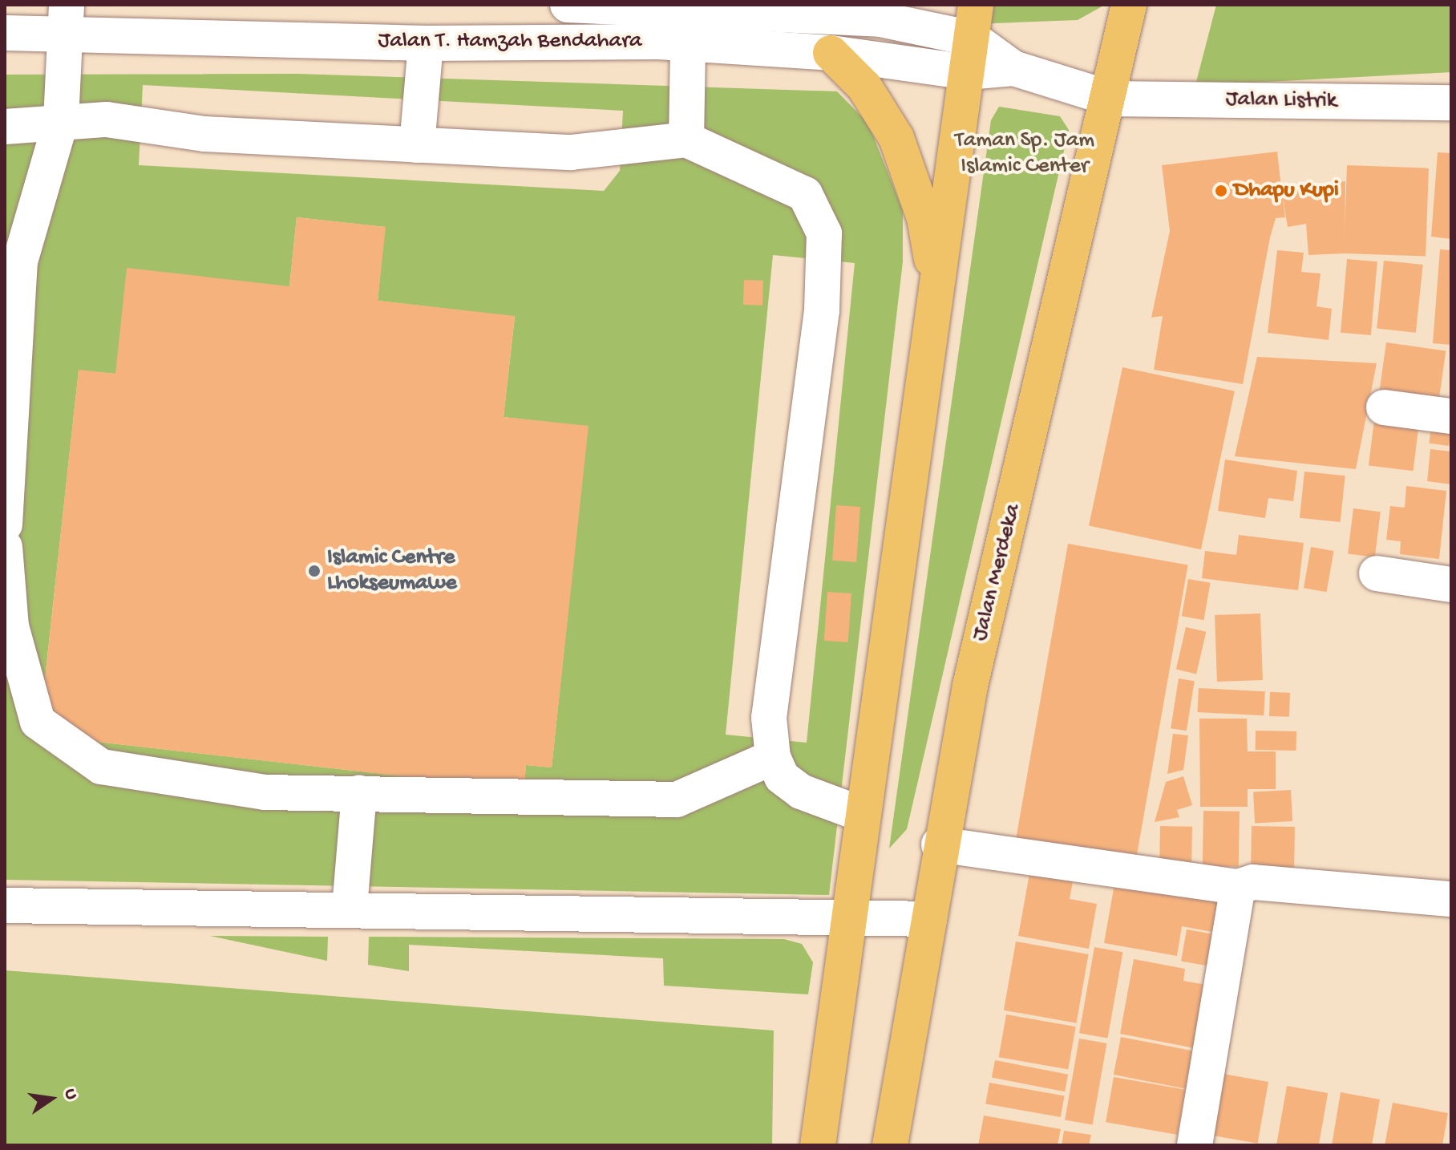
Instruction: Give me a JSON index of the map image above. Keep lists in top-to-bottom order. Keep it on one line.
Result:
{"streets":{"main road":["Jalan Merdeka"],"street":["Jalan T. Hamzah Bendahara","Jalan Listrik"]},"crossings":[["Jalan T. Hamzah Bendahara","Jalan Listrik"],["Jalan T. Hamzah Bendahara","Jalan Merdeka"],["Jalan Listrik","Jalan Merdeka"]],"parks":["Taman Sp. Jam Islamic Center"],"places":["Dhapu Kupi","Islamic Centre Lhokseumawe"],"north":"right"}
